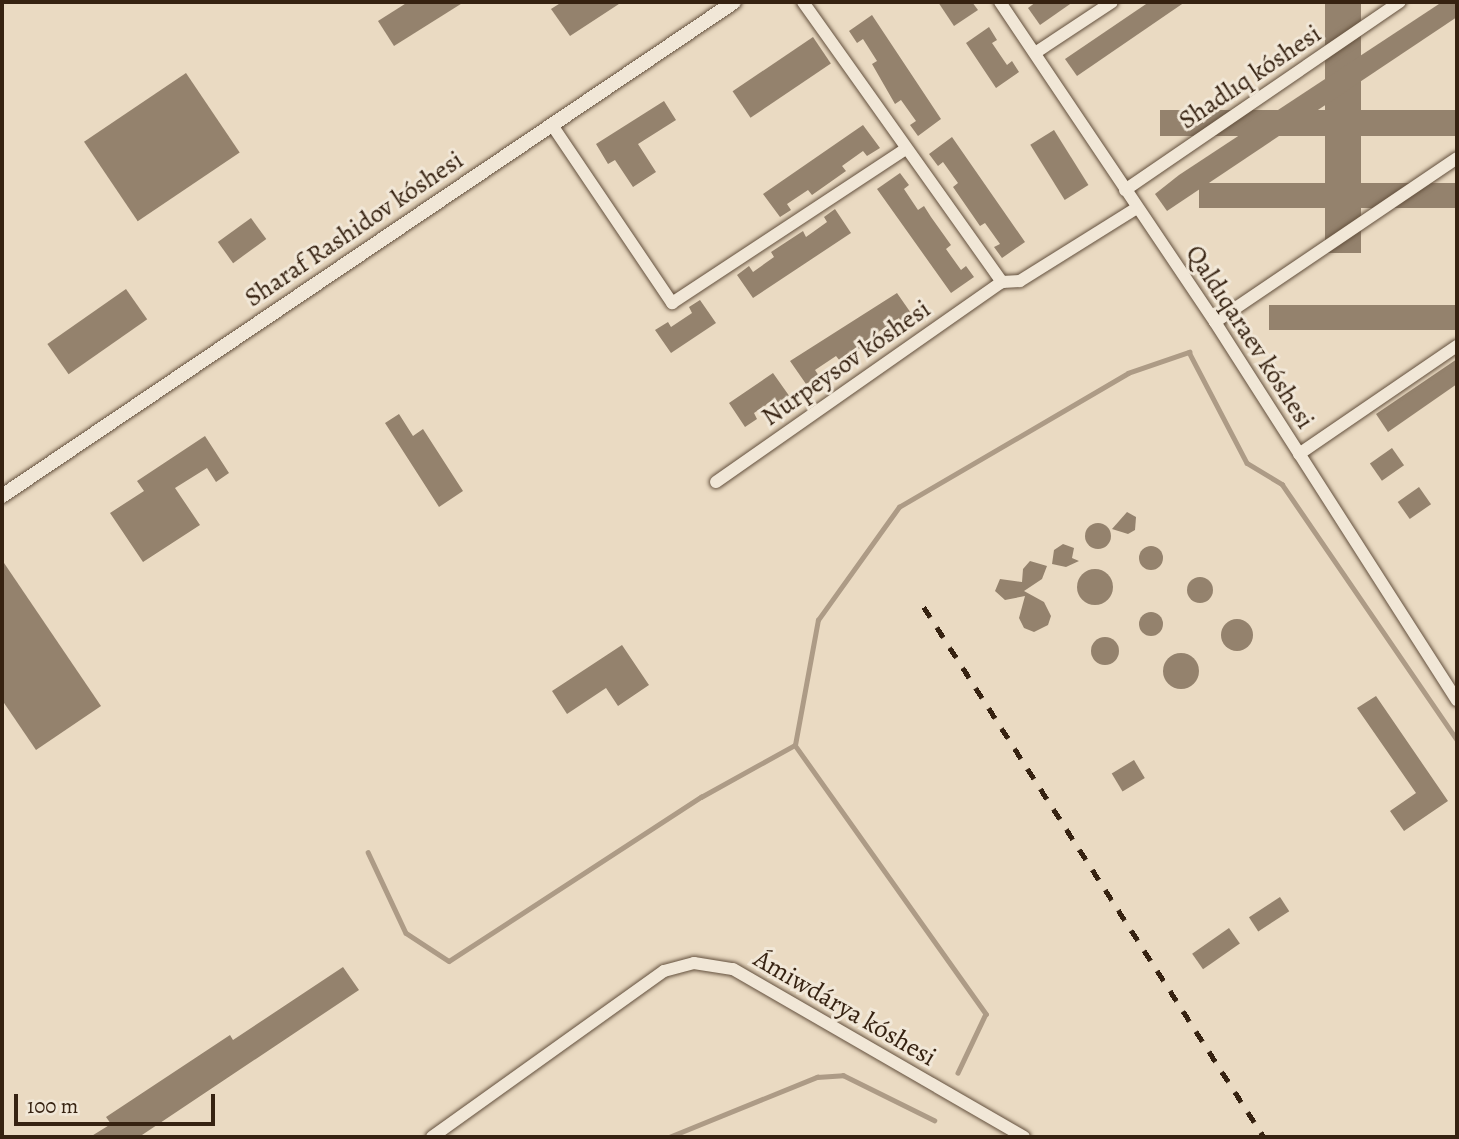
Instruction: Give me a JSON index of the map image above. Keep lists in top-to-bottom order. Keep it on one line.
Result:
{"streets":{"street":["Shadlıq kóshesi","Sharaf Rashidov kóshesi","Qaldıqaraev kóshesi","Nurpeysov kóshesi","Ámiwdárya kóshesi"]},"crossings":[["Shadlıq kóshesi","Qaldıqaraev kóshesi"],["Qaldıqaraev kóshesi","Nurpeysov kóshesi"]],"scale_bar":"100 m"}
